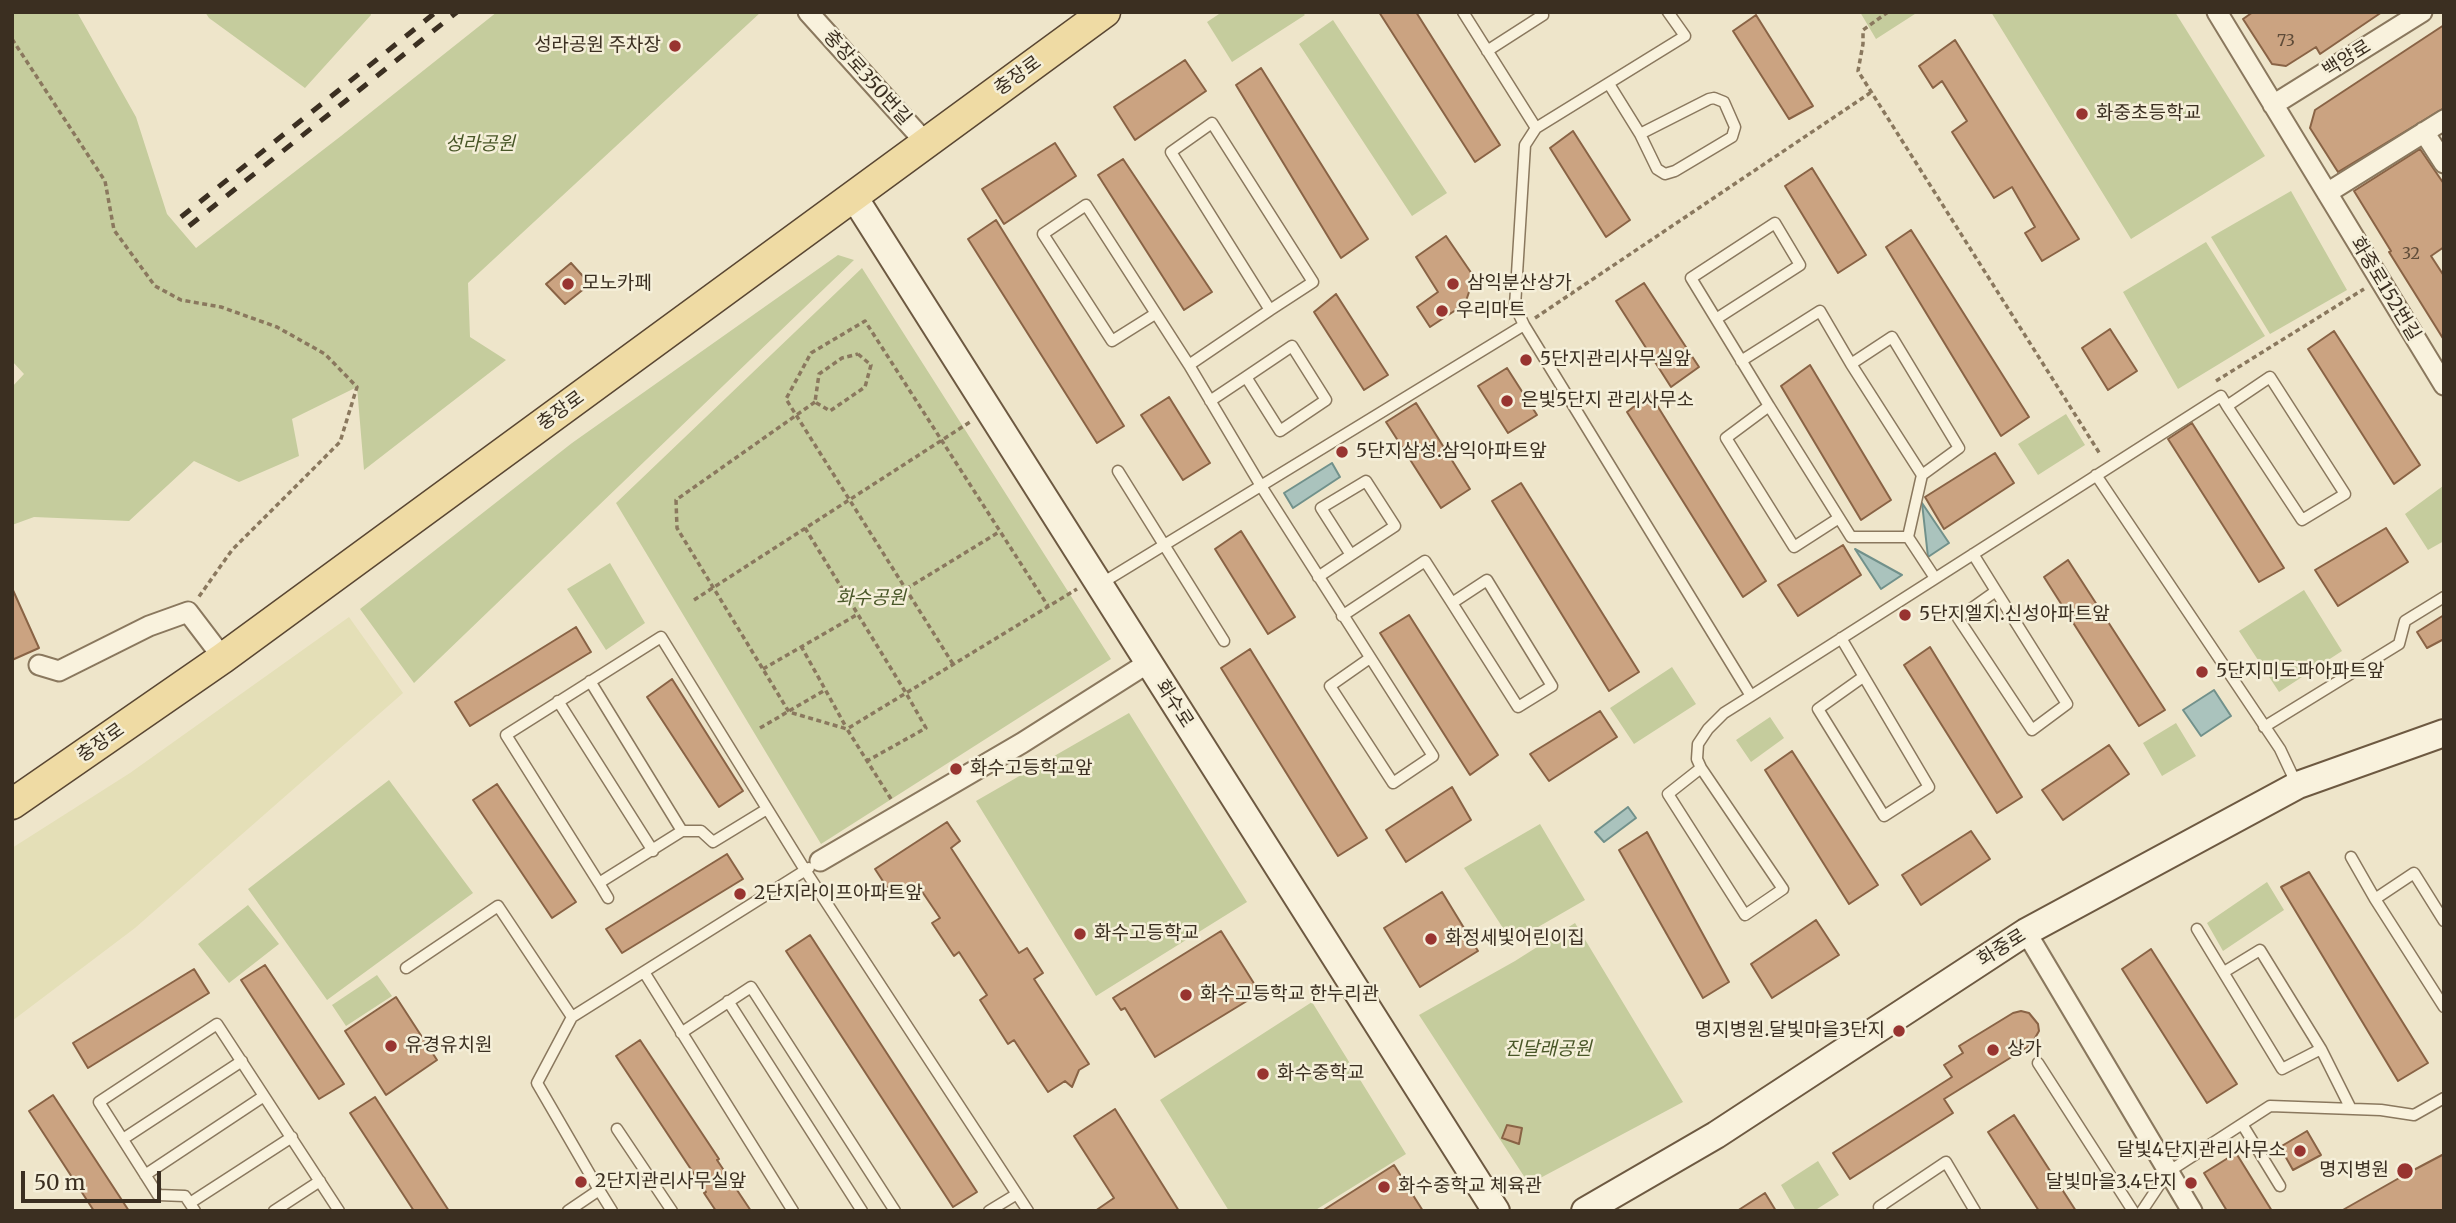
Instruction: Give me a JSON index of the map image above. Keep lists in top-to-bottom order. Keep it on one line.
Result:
{"streets":{"main road":["충장로"],"street":["백양로","충장로350번길","화중로152번길","화수로","화중로"]},"crossings":[["백양로","화중로152번길"],["충장로","충장로350번길"],["충장로","화수로"]],"parks":["성라공원","화수공원","진달래공원"],"places":["성라공원 주차장","화중초등학교","모노카페","삼익분산상가","우리마트","5단지관리사무실앞","은빛5단지 관리사무소","5단지삼성.삼익아파트앞","5단지엘지.신성아파트앞","5단지미도파아파트앞","화수고등학교앞","2단지라이프아파트앞","화수고등학교","화정세빛어린이집","화수고등학교 한누리관","명지병원.달빛마을3단지","유경유치원","상가","화수중학교","달빛4단지관리사무소","명지병원","2단지관리사무실앞","달빛마을3.4단지","화수중학교 체육관"],"house_numbers":["73","32"],"scale_bar":"50 m"}
